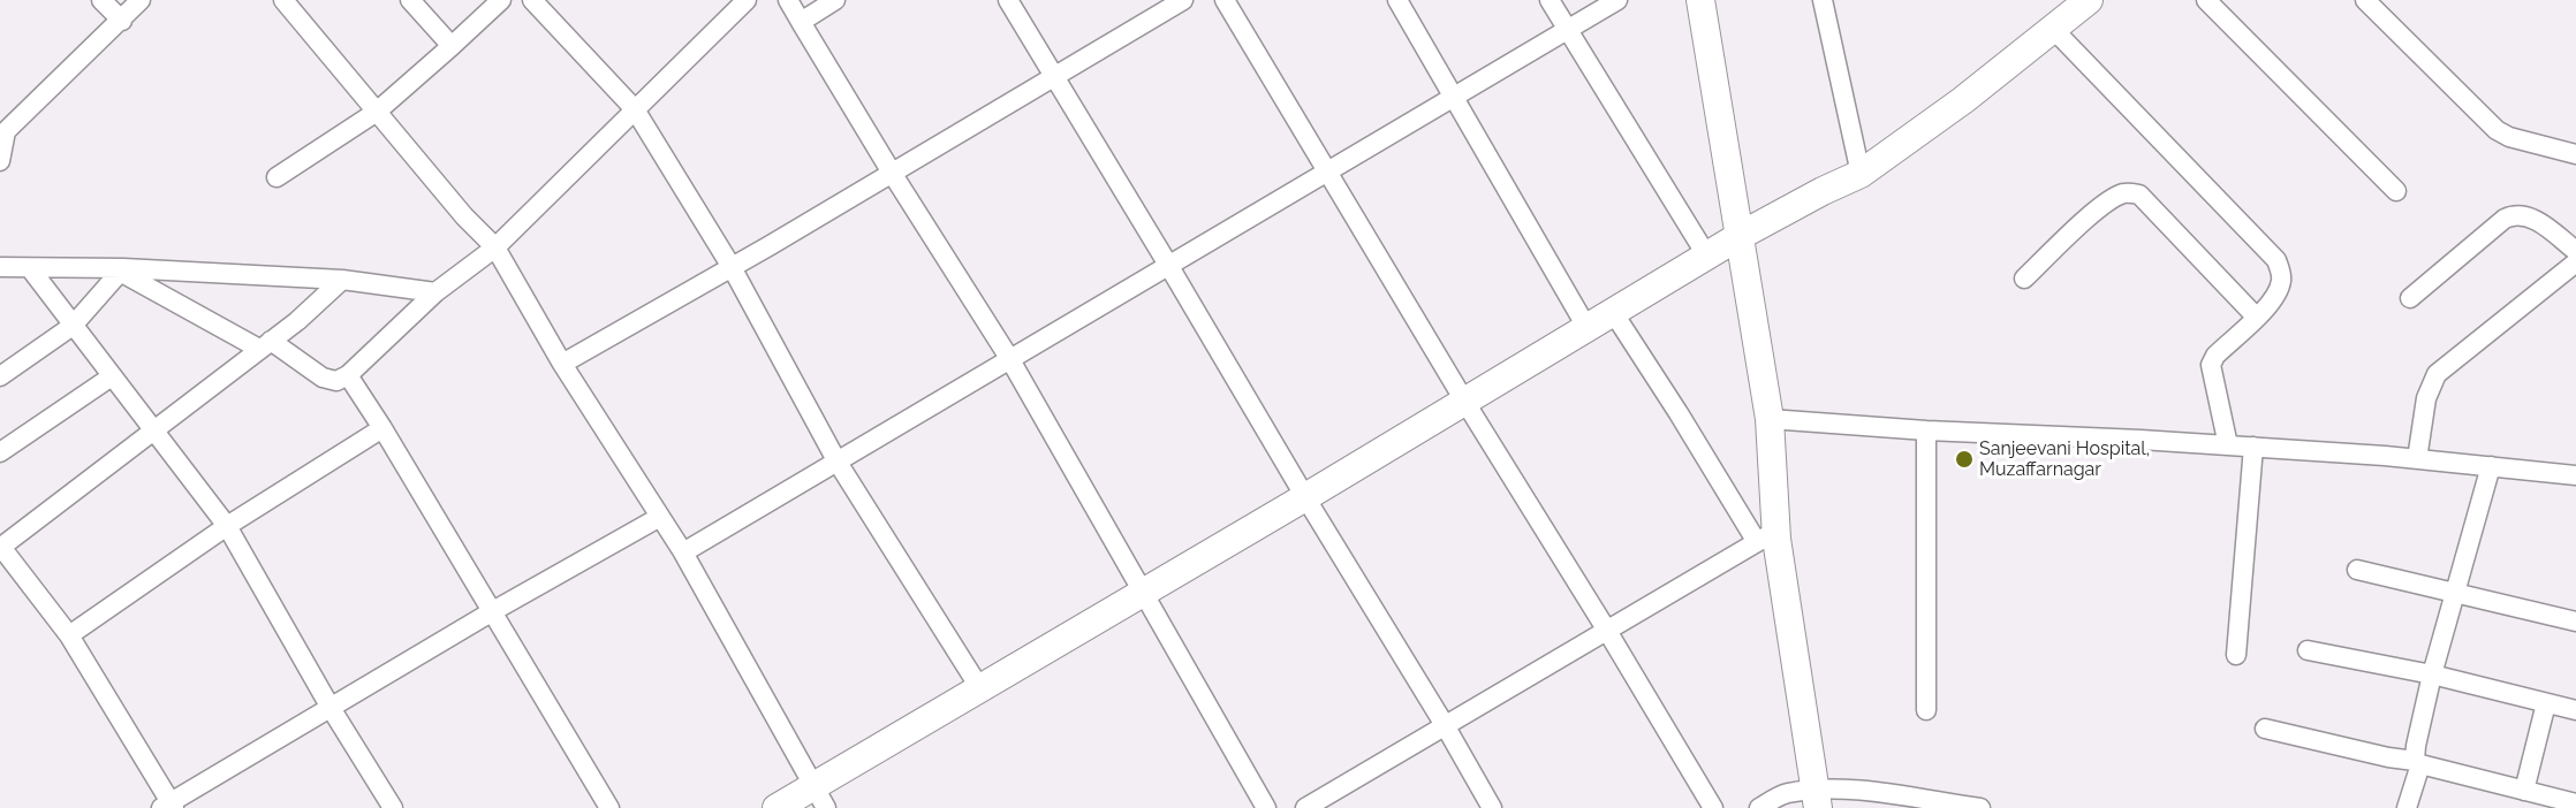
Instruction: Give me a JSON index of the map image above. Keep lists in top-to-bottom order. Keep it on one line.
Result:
{"places":["Sanjeevani Hospital, Muzaffarnagar"]}
